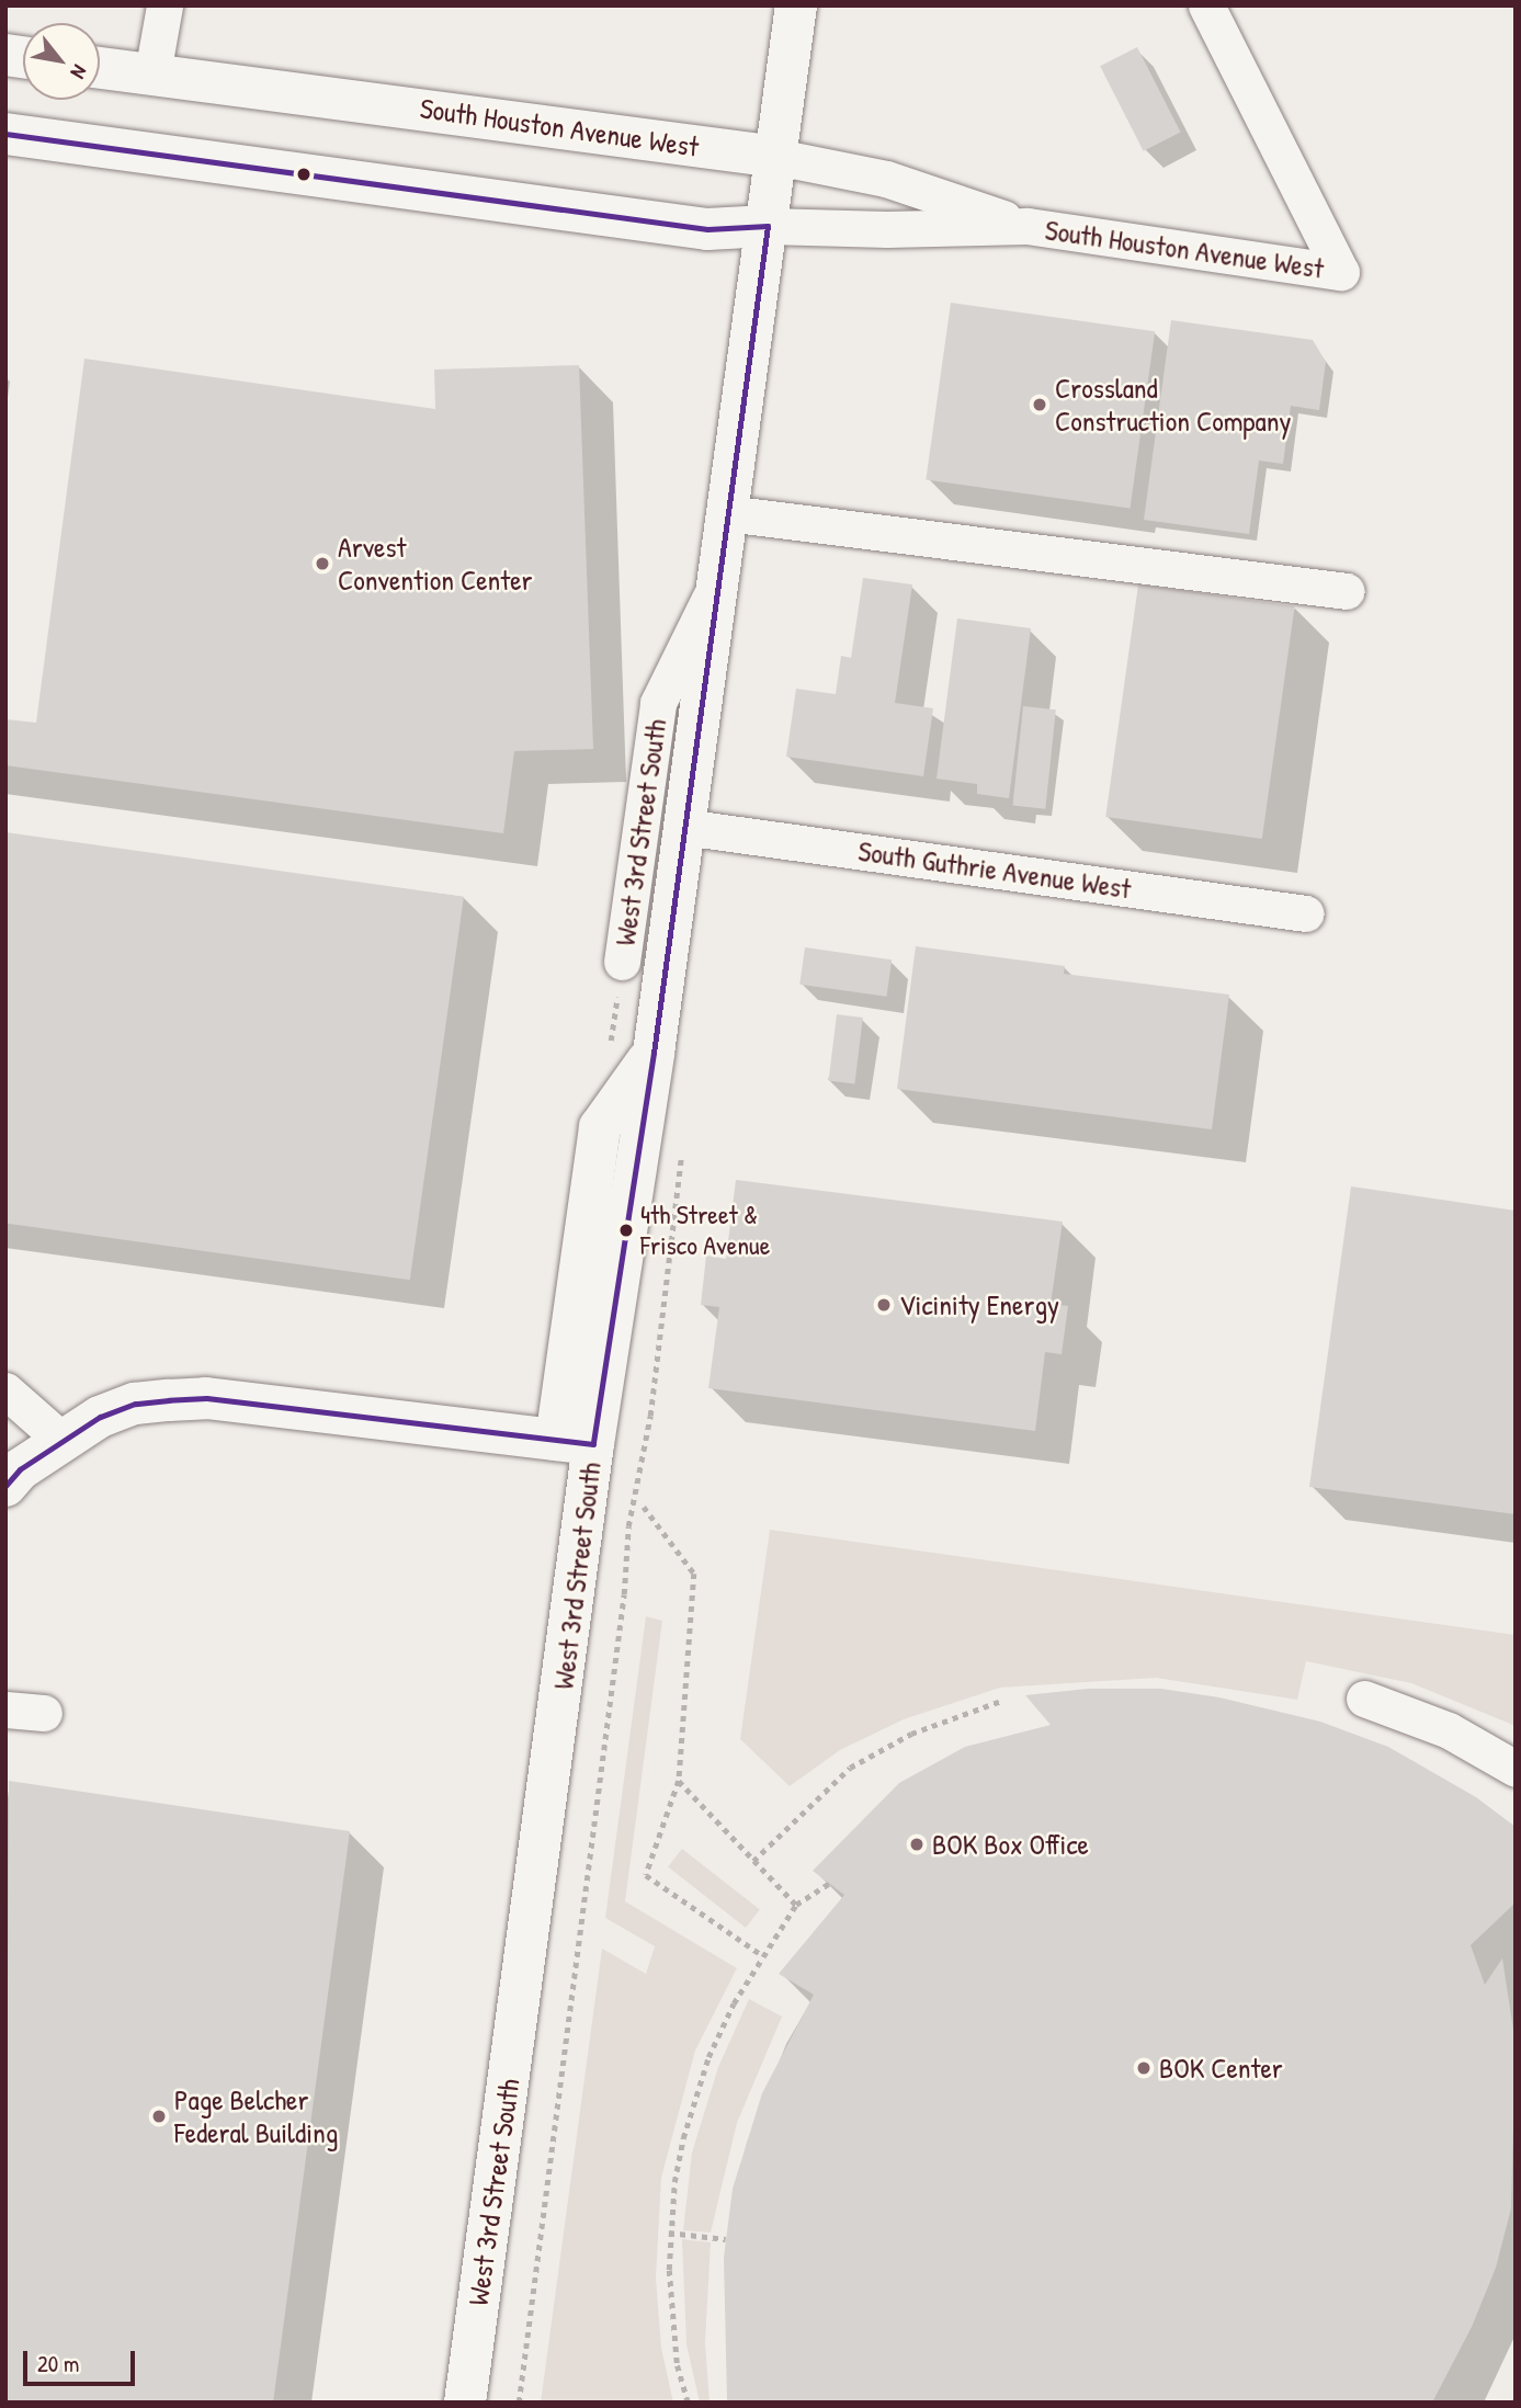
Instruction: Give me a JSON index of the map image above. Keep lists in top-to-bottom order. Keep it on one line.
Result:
{"streets":{"main road":["South Houston Avenue West","West 3rd Street South"],"street":["South Guthrie Avenue West"]},"crossings":[["South Houston Avenue West","West 3rd Street South"],["West 3rd Street South","South Guthrie Avenue West"]],"places":["Crossland Construction Company","Arvest Convention Center","4th Street & Frisco Avenue","Vicinity Energy","BOK Box Office","BOK Center","Page Belcher Federal Building"],"scale_bar":"20 m","north":"bottom right"}
